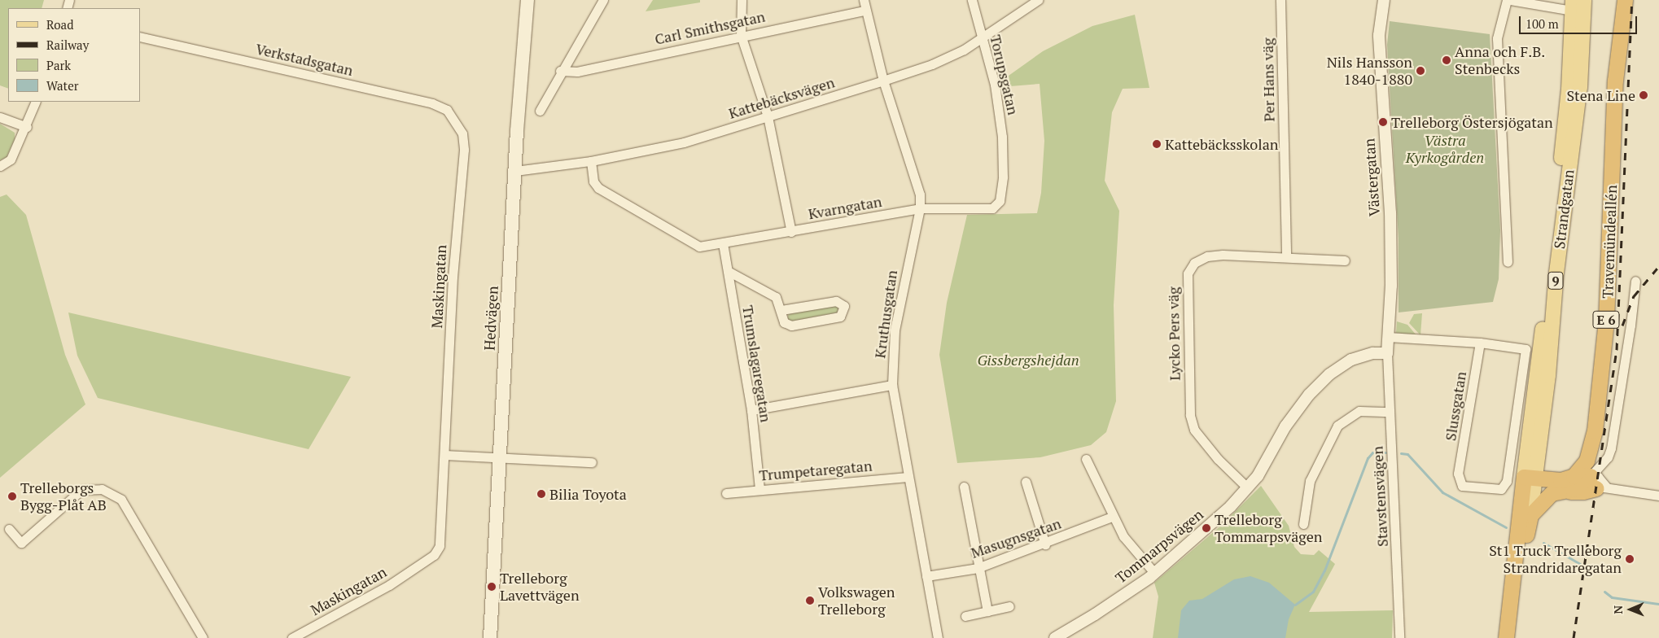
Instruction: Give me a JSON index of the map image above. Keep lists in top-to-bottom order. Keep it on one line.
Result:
{"streets":{"highway":["Travemündeallén","E 6"],"main road":["Strandgatan","9","Hedvägen"],"street":["Carl Smithsgatan","Verkstadsgatan","Torupsgatan","Per Hans väg","Kattebäcksvägen","Västergatan","Kvarngatan","Maskingatan","Kruthusgatan","Lycko Pers väg","Trumslagaregatan","Slussgatan","Trumpetaregatan","Stavstensvägen","Masugnsgatan","Tommarpsvägen"]},"crossings":[["Carl Smithsgatan","Kruthusgatan"],["Verkstadsgatan","Maskingatan"],["Torupsgatan","Kattebäcksvägen"],["Torupsgatan","Kvarngatan"],["Per Hans väg","Lycko Pers väg"],["Kattebäcksvägen","Kvarngatan"],["Kattebäcksvägen","Kruthusgatan"],["Kattebäcksvägen","Hedvägen"],["Västergatan","Stavstensvägen"],["Västergatan","Tommarpsvägen"],["Kvarngatan","Kruthusgatan"],["Kvarngatan","Trumslagaregatan"],["Strandgatan","E 6"],["Travemündeallén","E 6"],["Kruthusgatan","Trumpetaregatan"],["Kruthusgatan","Masugnsgatan"],["Lycko Pers väg","Tommarpsvägen"],["Trumslagaregatan","Trumpetaregatan"],["Stavstensvägen","Tommarpsvägen"]],"parks":["Västra Kyrkogården","Gissbergshejdan"],"places":["Anna och F.B. Stenbecks","Nils Hansson 1840-1880","Stena Line","Trelleborg Östersjögatan","Kattebäcksskolan","Bilia Toyota","Trelleborgs Bygg-Plåt AB","Trelleborg Tommarpsvägen","St1 Truck Trelleborg Strandridaregatan","Trelleborg Lavettvägen","Volkswagen Trelleborg"],"legend":["Road","Railway","Park","Water"],"scale_bar":"100 m","north":"left"}
